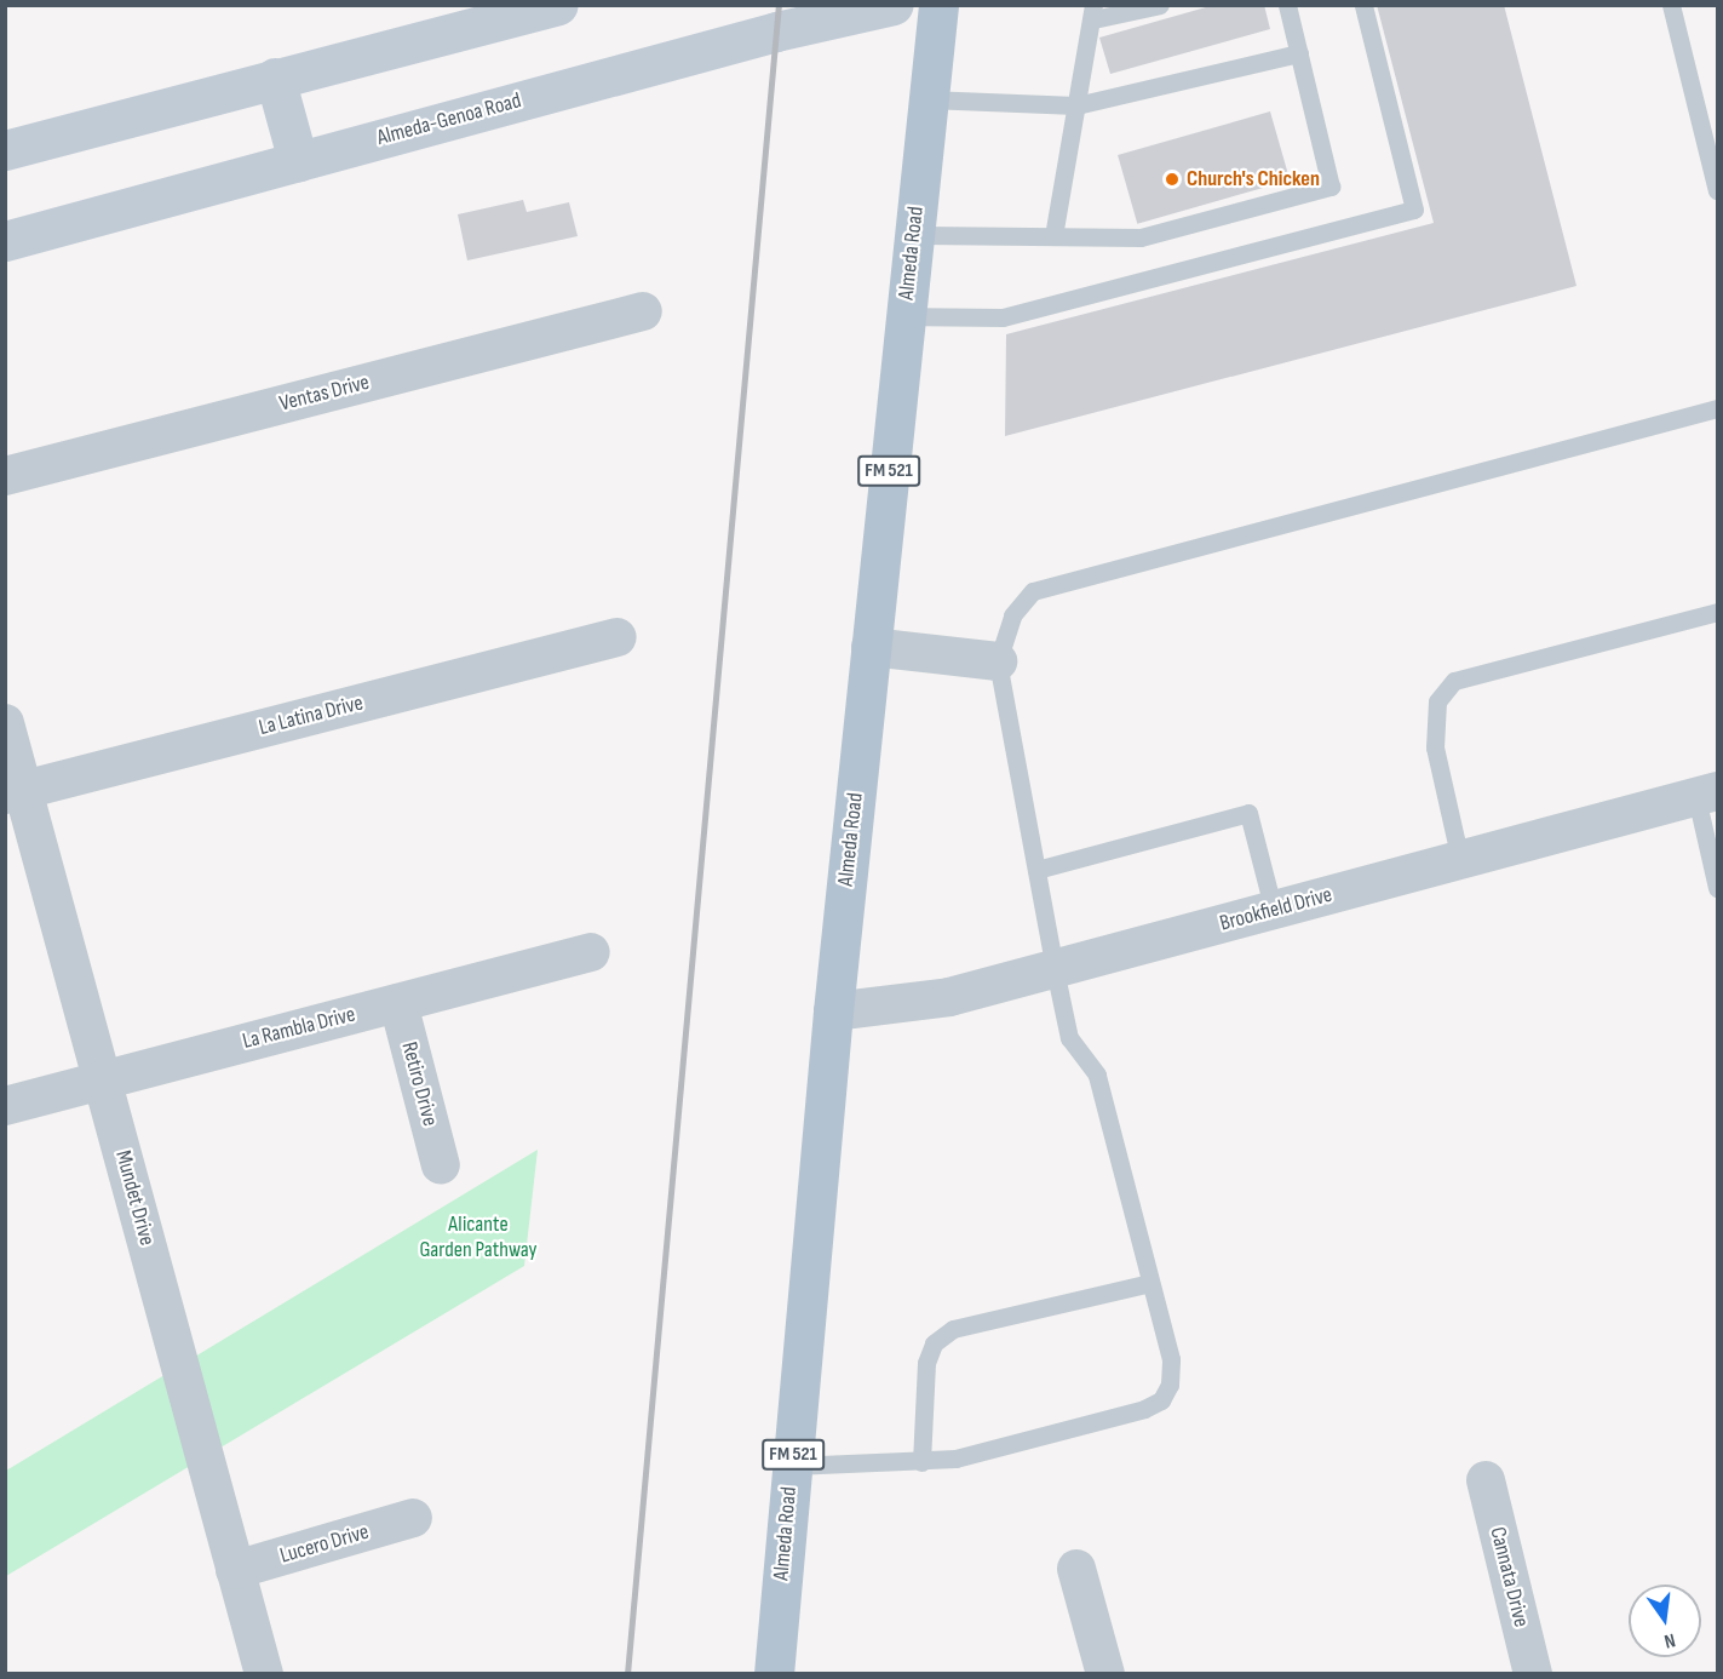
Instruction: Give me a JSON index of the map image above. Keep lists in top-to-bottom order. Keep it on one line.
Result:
{"streets":{"main road":["Almeda-Genoa Road","Almeda Road","FM 521"],"street":["Ventas Drive","La Latina Drive","Brookfield Drive","La Rambla Drive","Retiro Drive","Mundet Drive","Lucero Drive","Cannata Drive"]},"crossings":[["Almeda Road","Brookfield Drive"],["La Latina Drive","Mundet Drive"],["La Rambla Drive","Retiro Drive"],["La Rambla Drive","Mundet Drive"],["Mundet Drive","Lucero Drive"]],"parks":["Alicante Garden Pathway"],"places":["Church's Chicken"],"north":"bottom"}
